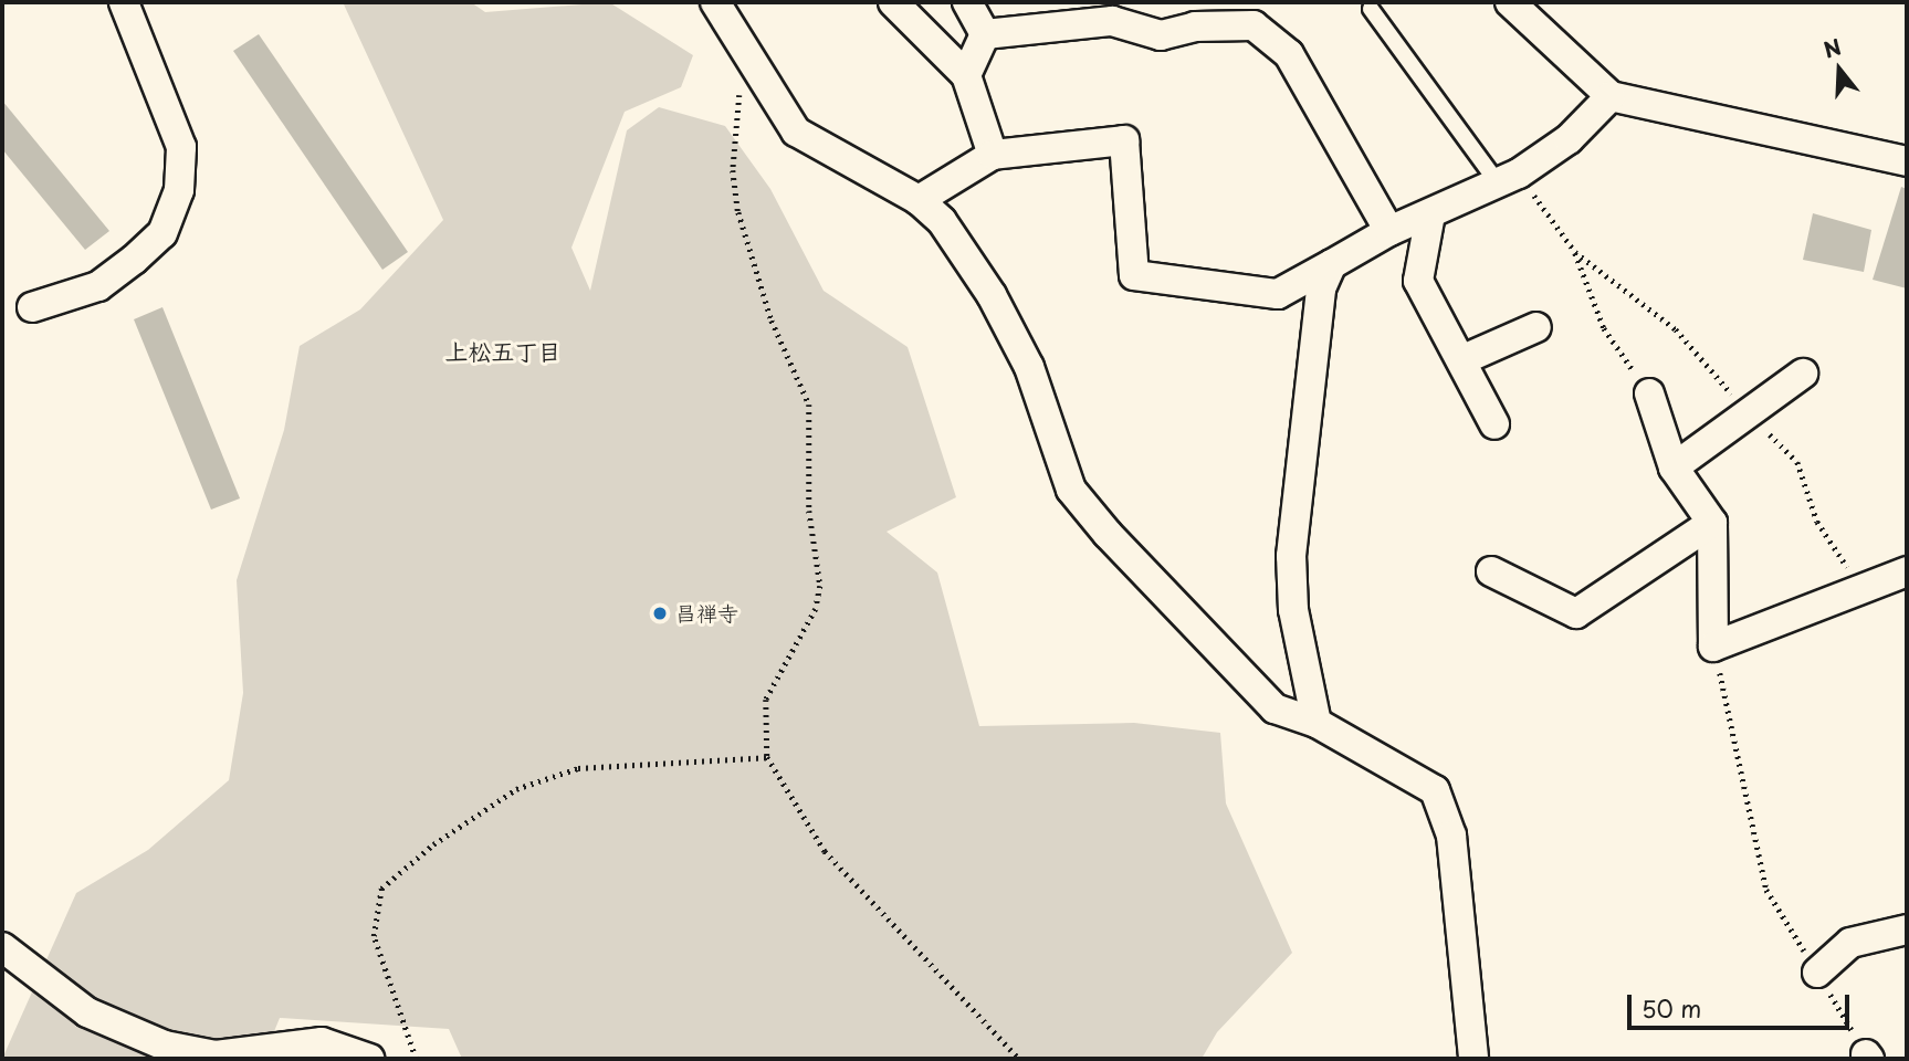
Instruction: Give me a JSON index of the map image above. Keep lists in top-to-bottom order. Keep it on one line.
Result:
{"districts":["上松五丁目"],"places":["昌禅寺"],"scale_bar":"50 m","north":"top"}
